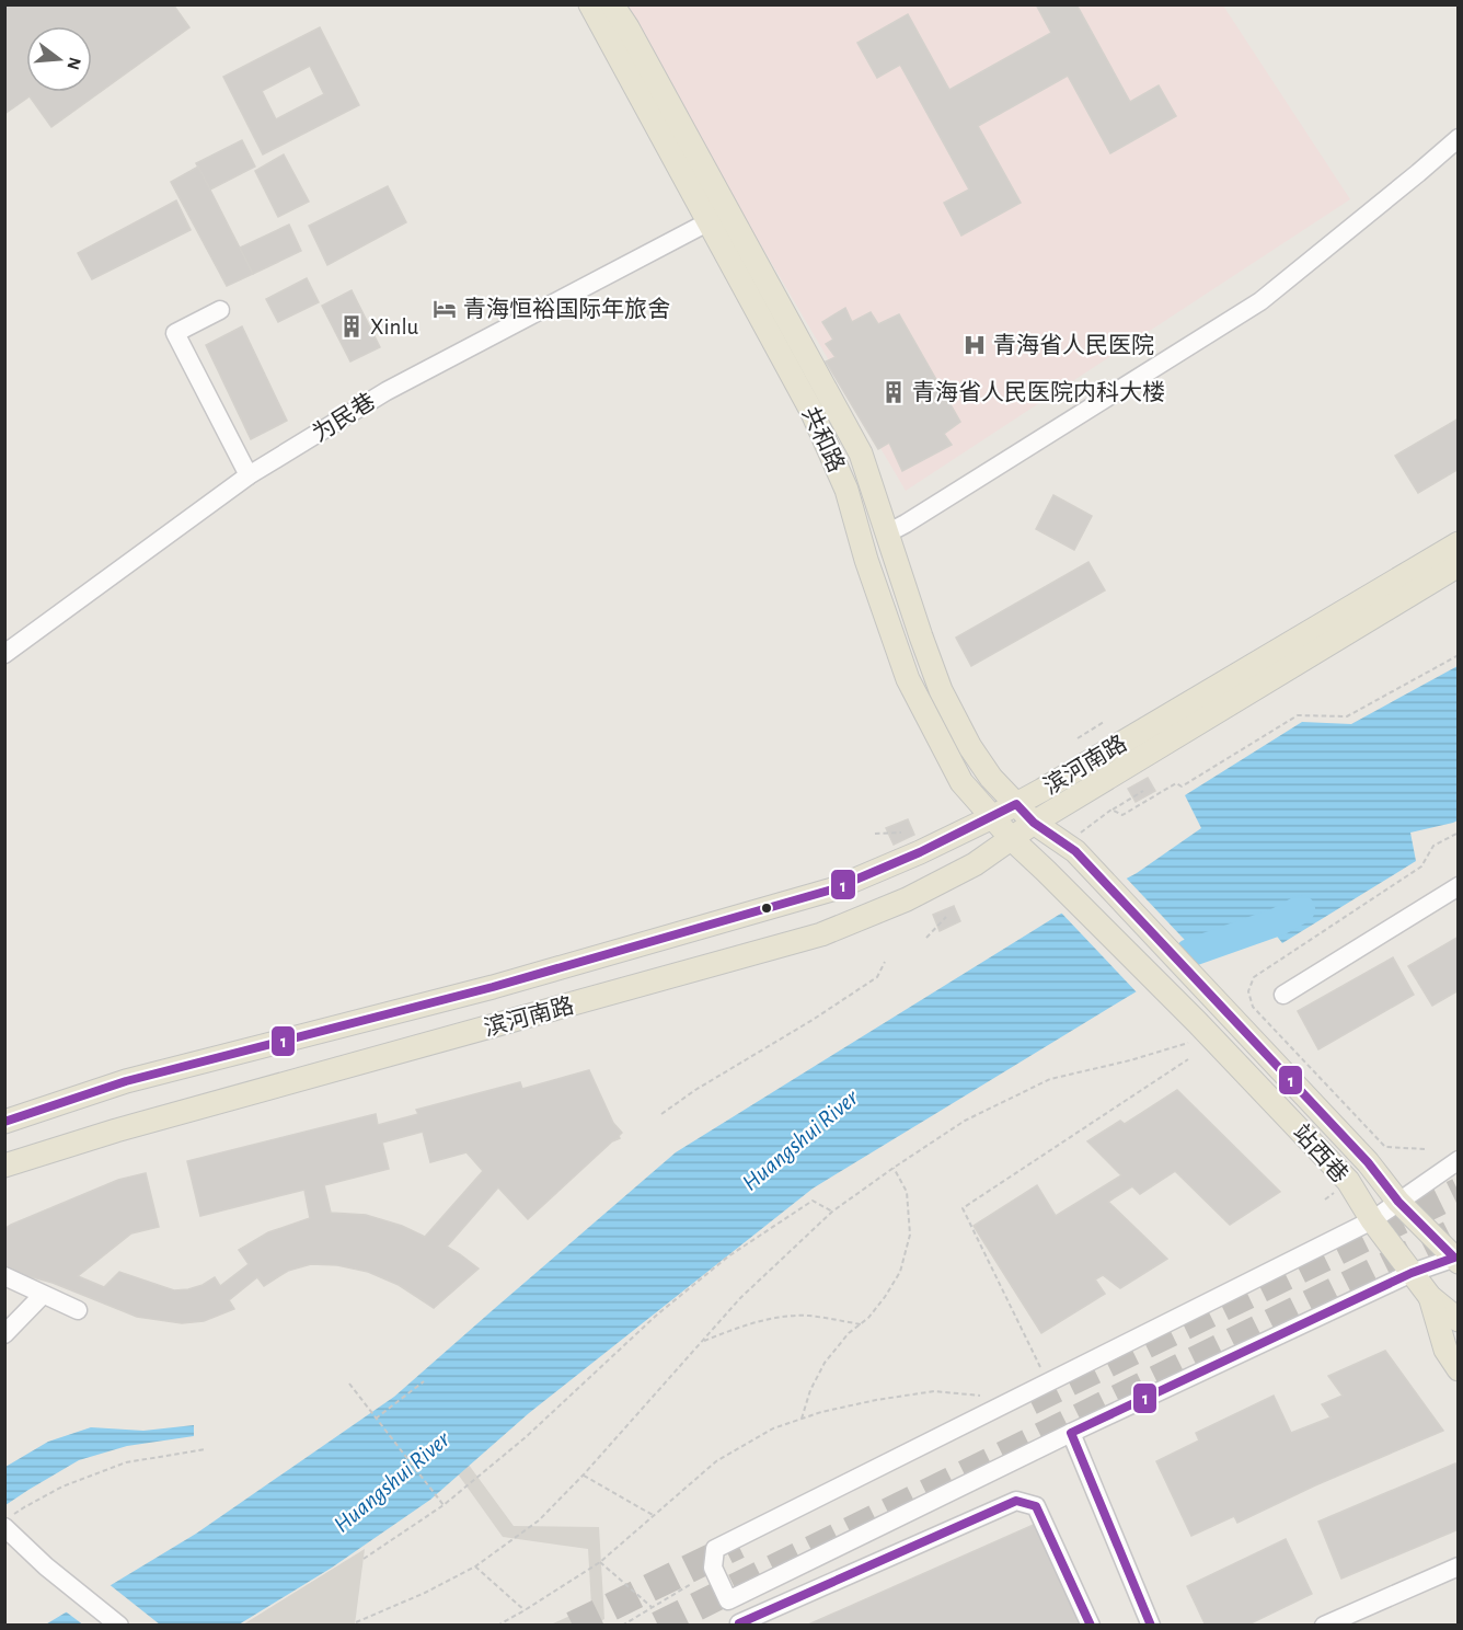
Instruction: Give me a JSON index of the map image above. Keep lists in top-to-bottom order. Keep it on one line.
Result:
{"streets":{"main road":["共和路","滨河南路","站西巷"],"street":["为民巷"]},"crossings":[["为民巷","共和路"],["共和路","滨河南路"],["共和路","站西巷"]],"water":["Huangshui River"],"places":{"hotel":["青海恒裕国际年旅舍"],"building":["Xinlu","青海省人民医院内科大楼"],"hospital":["青海省人民医院"]},"lines":["transit line 1"],"north":"right"}
